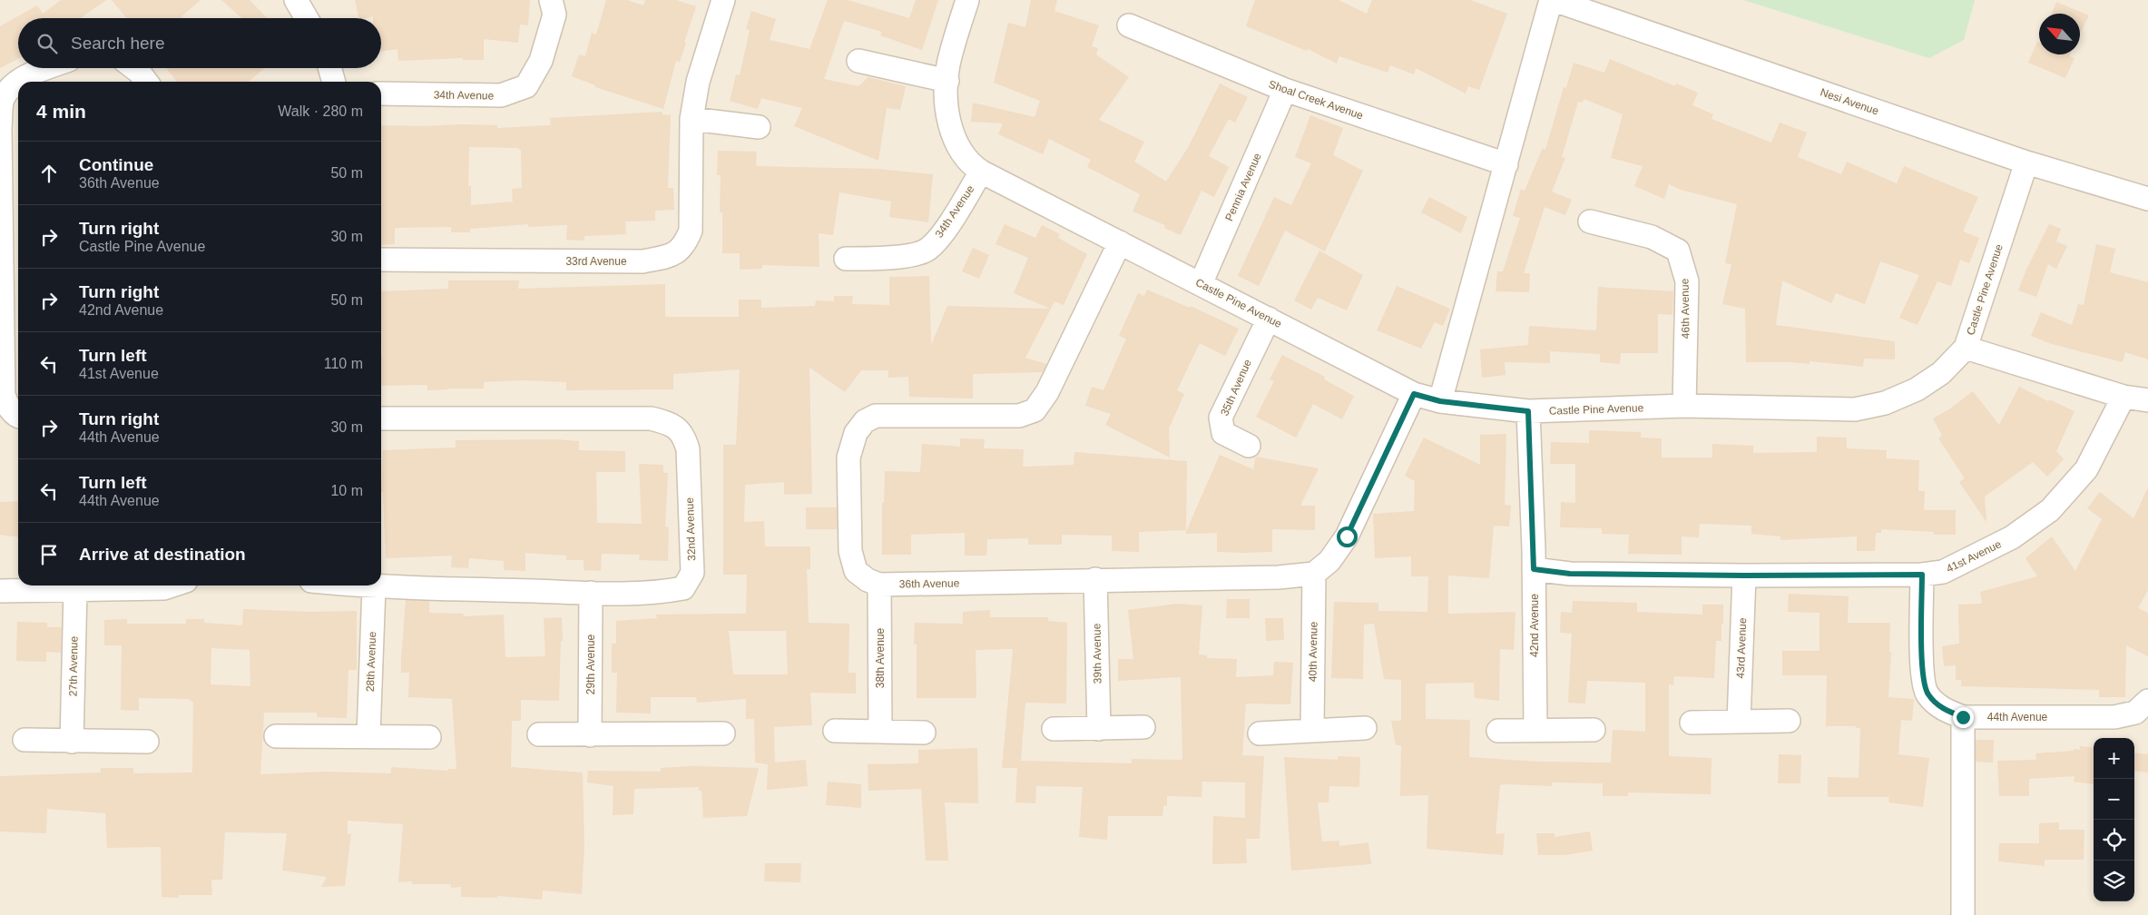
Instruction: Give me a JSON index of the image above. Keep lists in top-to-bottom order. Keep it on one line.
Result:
{"streets":{"street":["34th Avenue","Shoal Creek Avenue","Nesi Avenue","Pennia Avenue","33rd Avenue","Castle Pine Avenue","46th Avenue","35th Avenue","32nd Avenue","41st Avenue","36th Avenue","42nd Avenue","43rd Avenue","40th Avenue","39th Avenue","38th Avenue","28th Avenue","29th Avenue","27th Avenue","44th Avenue"]},"crossings":[["34th Avenue","Castle Pine Avenue"],["Shoal Creek Avenue","Pennia Avenue"],["Nesi Avenue","Castle Pine Avenue"],["Pennia Avenue","Castle Pine Avenue"],["Castle Pine Avenue","46th Avenue"],["Castle Pine Avenue","35th Avenue"],["Castle Pine Avenue","36th Avenue"],["Castle Pine Avenue","42nd Avenue"],["32nd Avenue","28th Avenue"],["32nd Avenue","29th Avenue"],["41st Avenue","42nd Avenue"],["41st Avenue","43rd Avenue"],["41st Avenue","44th Avenue"],["36th Avenue","40th Avenue"],["36th Avenue","39th Avenue"],["36th Avenue","38th Avenue"]],"north":"top left","page":{"search":"Search here","heading":["4 min","Walk · 280 m"],"list":[["Continue","36th Avenue","50 m"],["Turn right","Castle Pine Avenue","30 m"],["Turn right","42nd Avenue","50 m"],["Turn left","41st Avenue","110 m"],["Turn right","44th Avenue","30 m"],["Turn left","44th Avenue","10 m"],"Arrive at destination"],"map_buttons":["+","−"]}}
